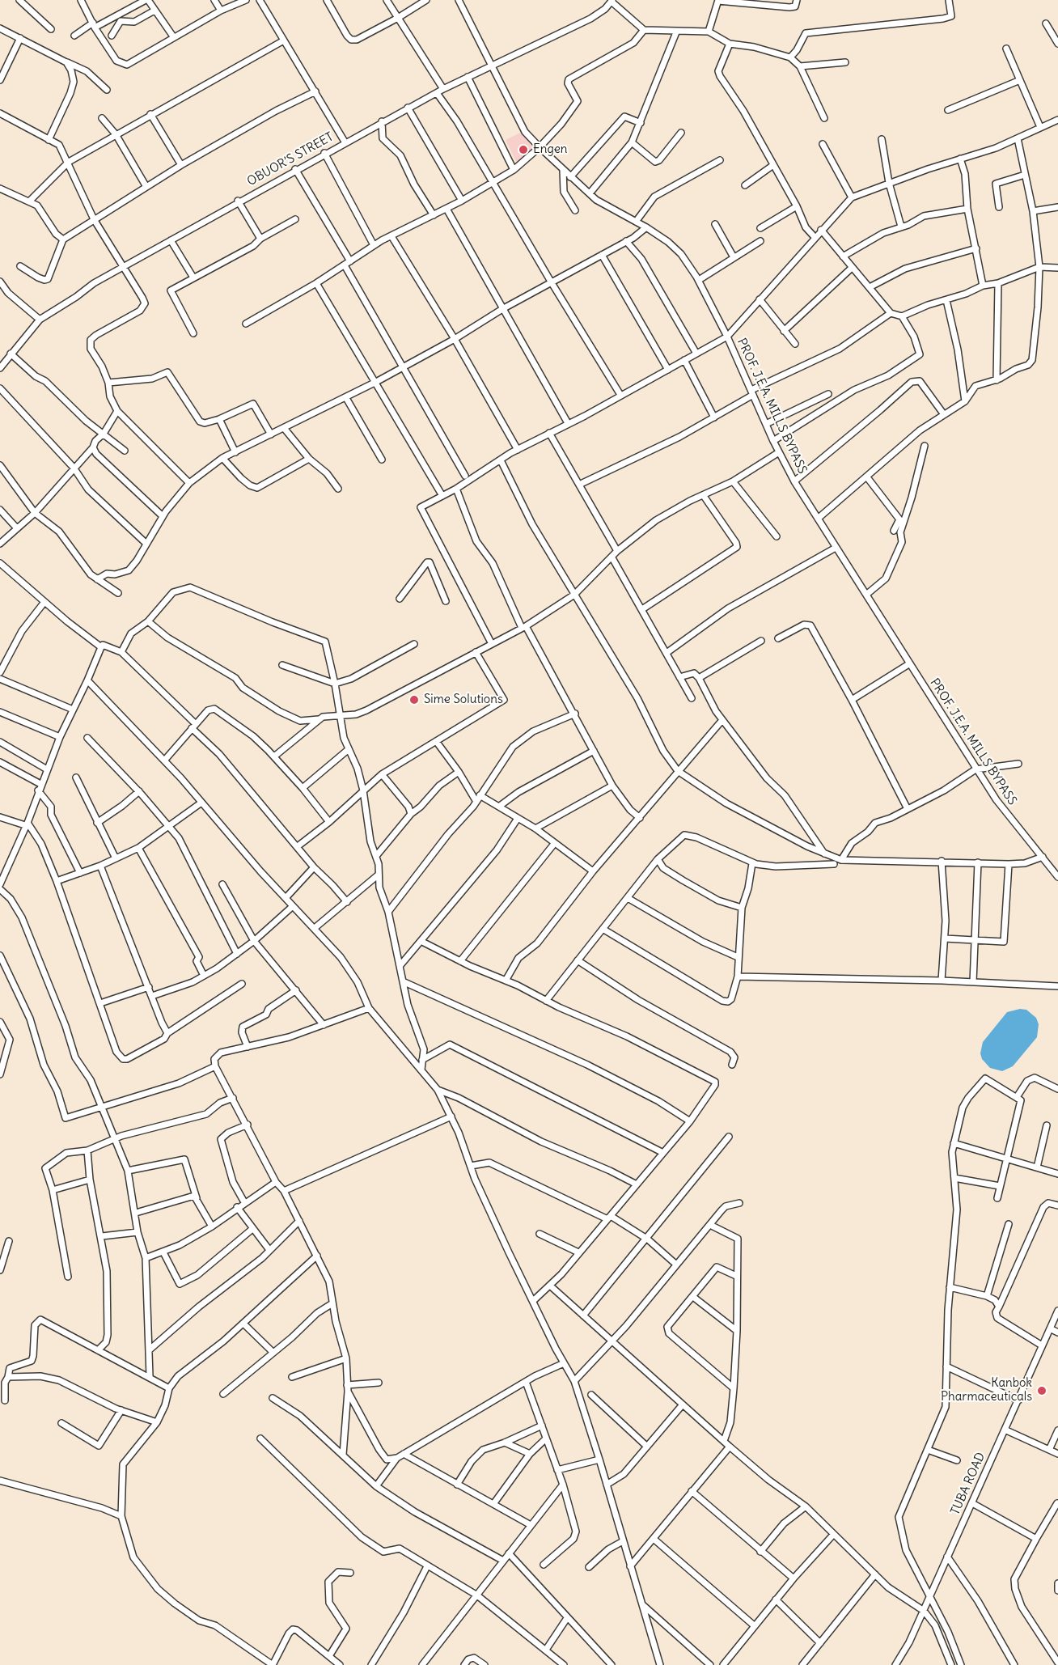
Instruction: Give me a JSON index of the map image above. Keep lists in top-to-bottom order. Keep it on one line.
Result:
{"streets":{"street":["OBUOR’S STREET","PROF. J.E.A. MILLS BYPASS","TUBA ROAD"]},"crossings":[["OBUOR’S STREET","PROF. J.E.A. MILLS BYPASS"]],"places":["Engen","Sime Solutions","Kanbok Pharmaceuticals"]}
